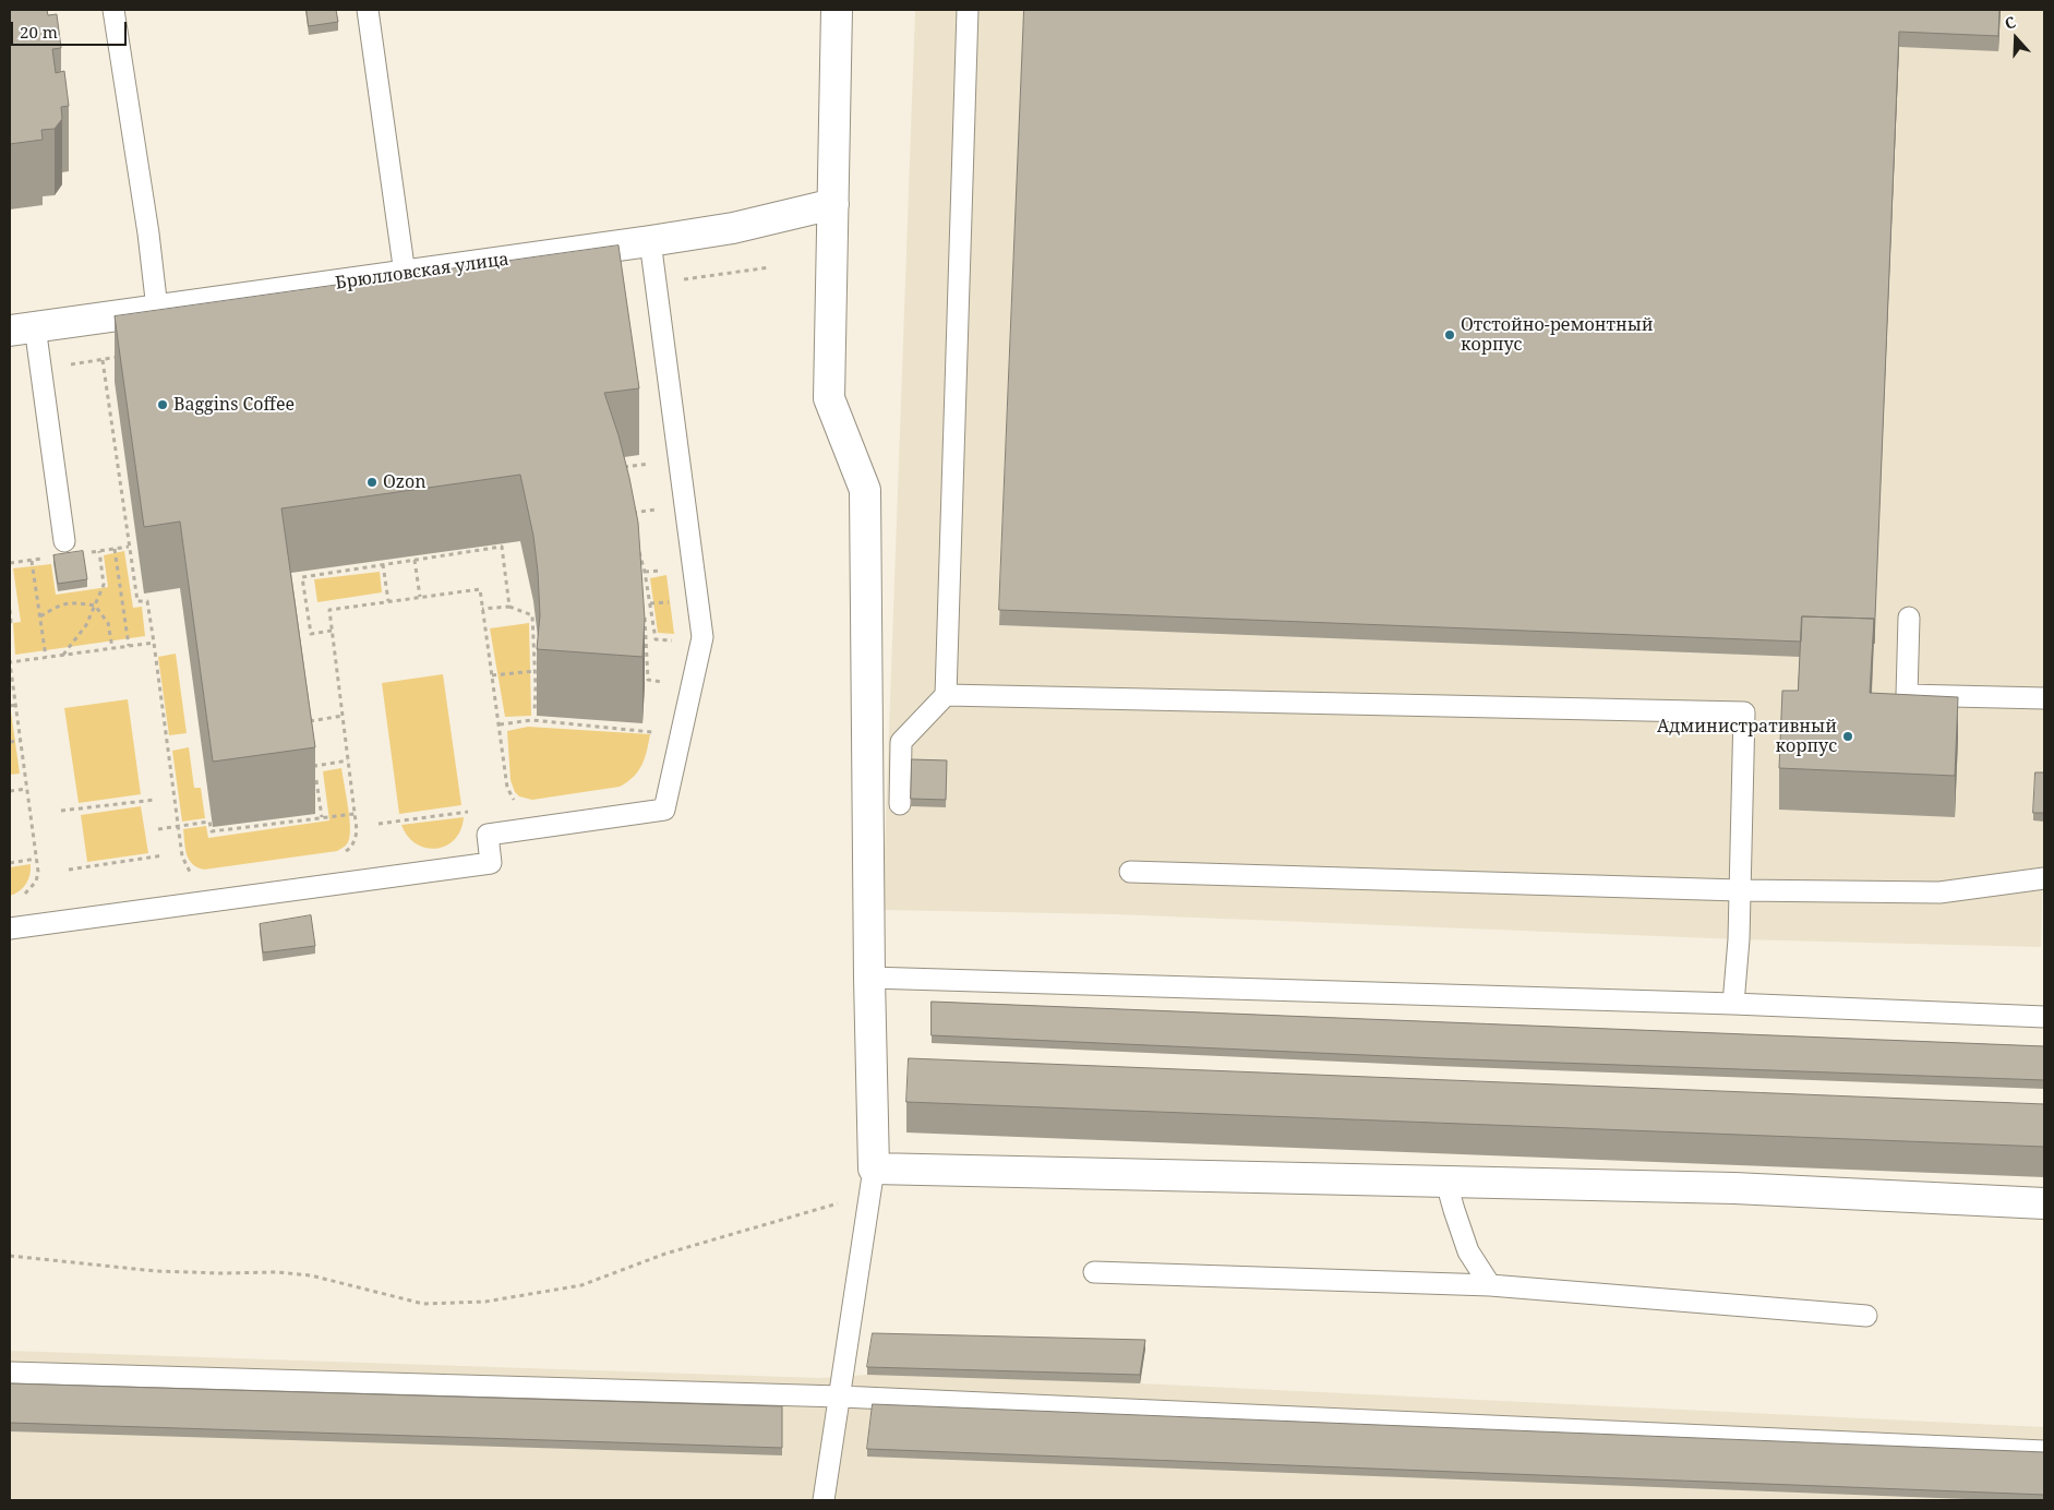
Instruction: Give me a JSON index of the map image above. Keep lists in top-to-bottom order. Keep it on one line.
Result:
{"streets":{"street":["Брюлловская улица"]},"places":["Отстойно-ремонтный корпус","Baggins Coffee","Ozon","Административный корпус"],"scale_bar":"20 m","north":"top"}
